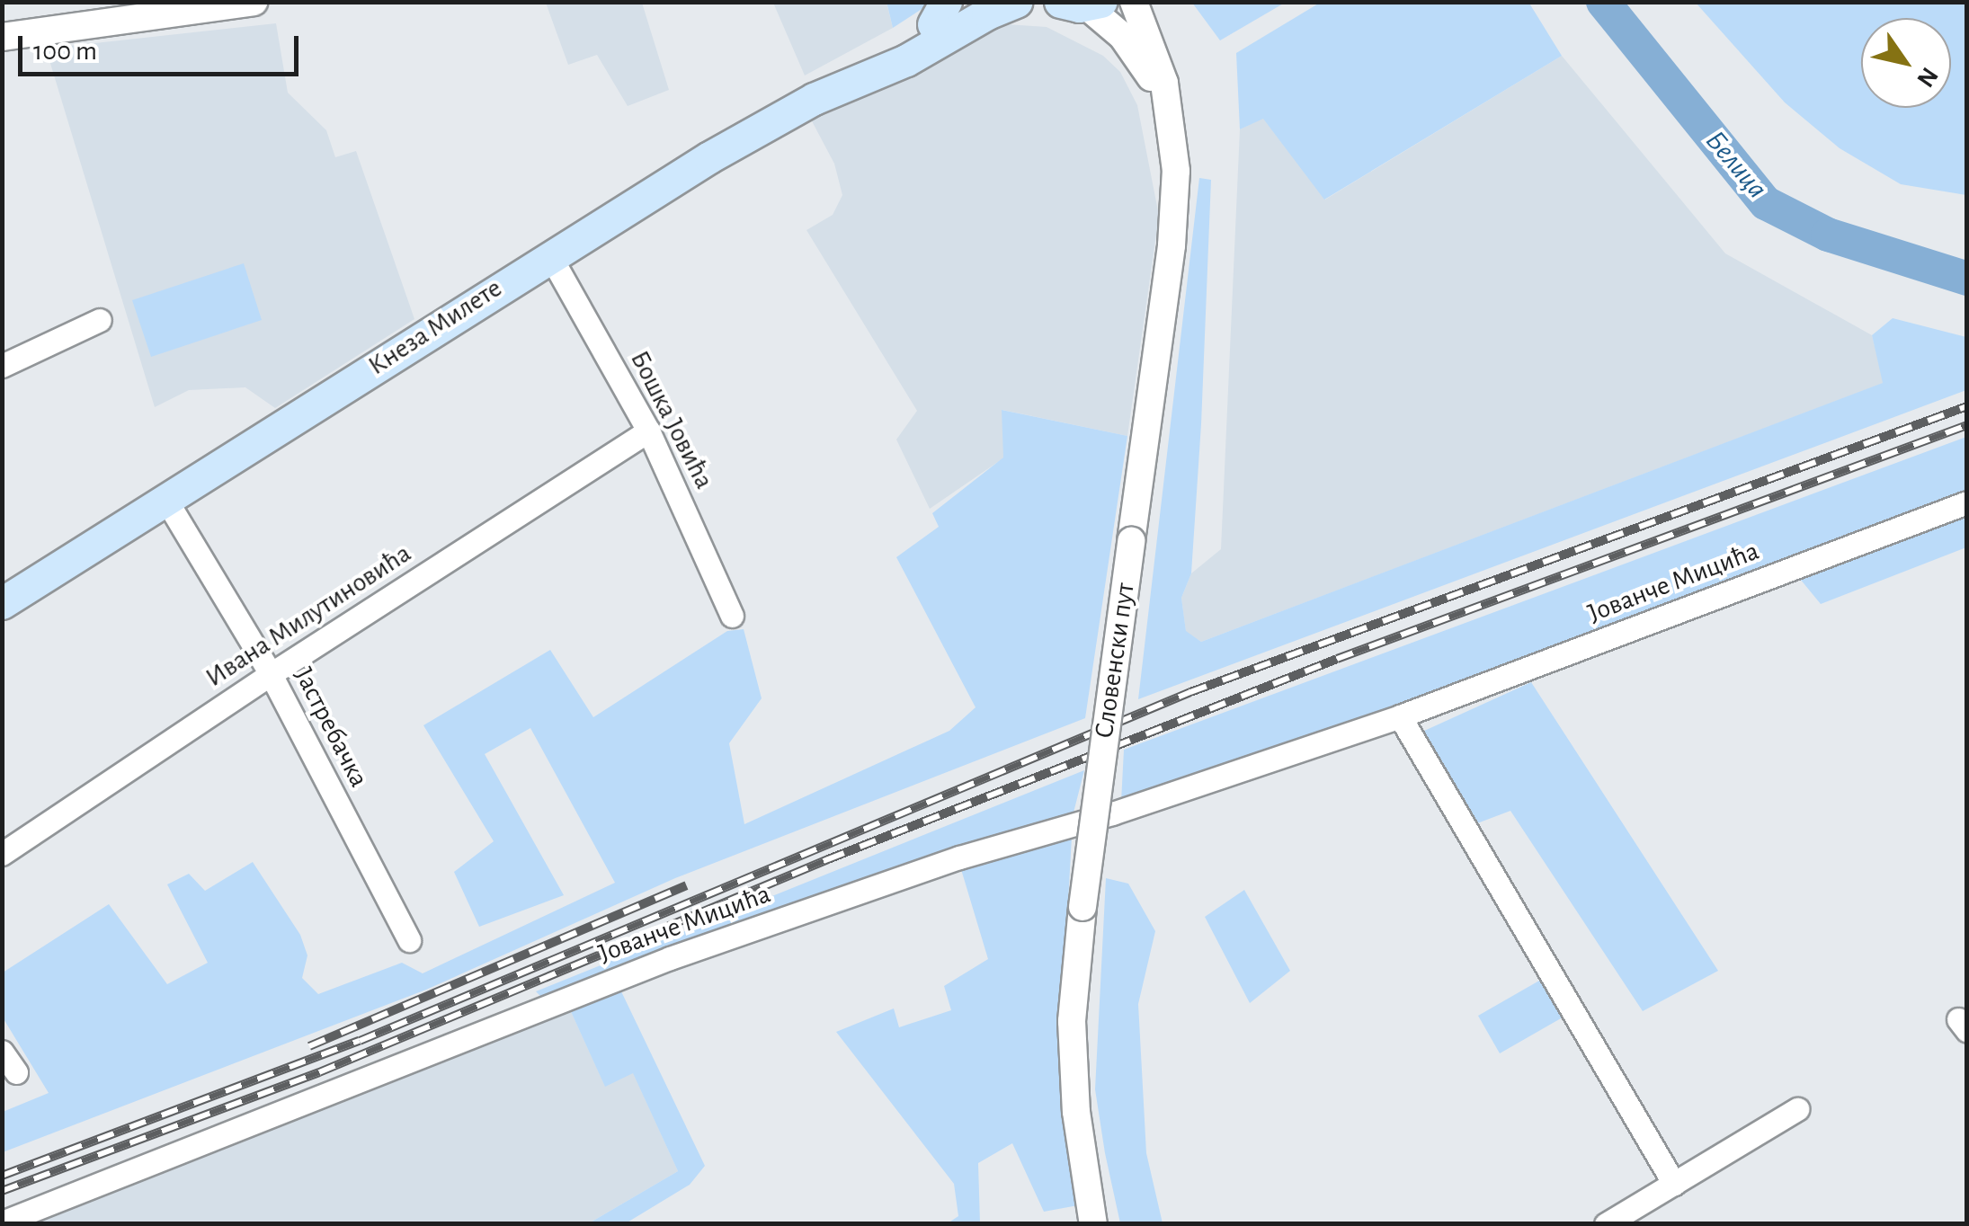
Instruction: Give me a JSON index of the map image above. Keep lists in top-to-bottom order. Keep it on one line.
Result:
{"streets":{"main road":["Кнеза Милете"],"street":["Бошка Јовића","Јованче Мицића","Ивана Милутиновића","Словенски пут","Јастребачка"]},"crossings":[["Кнеза Милете","Бошка Јовића"],["Кнеза Милете","Јастребачка"],["Бошка Јовића","Ивана Милутиновића"],["Ивана Милутиновића","Јастребачка"]],"water":["Белица"],"scale_bar":"100 m","north":"bottom right"}
